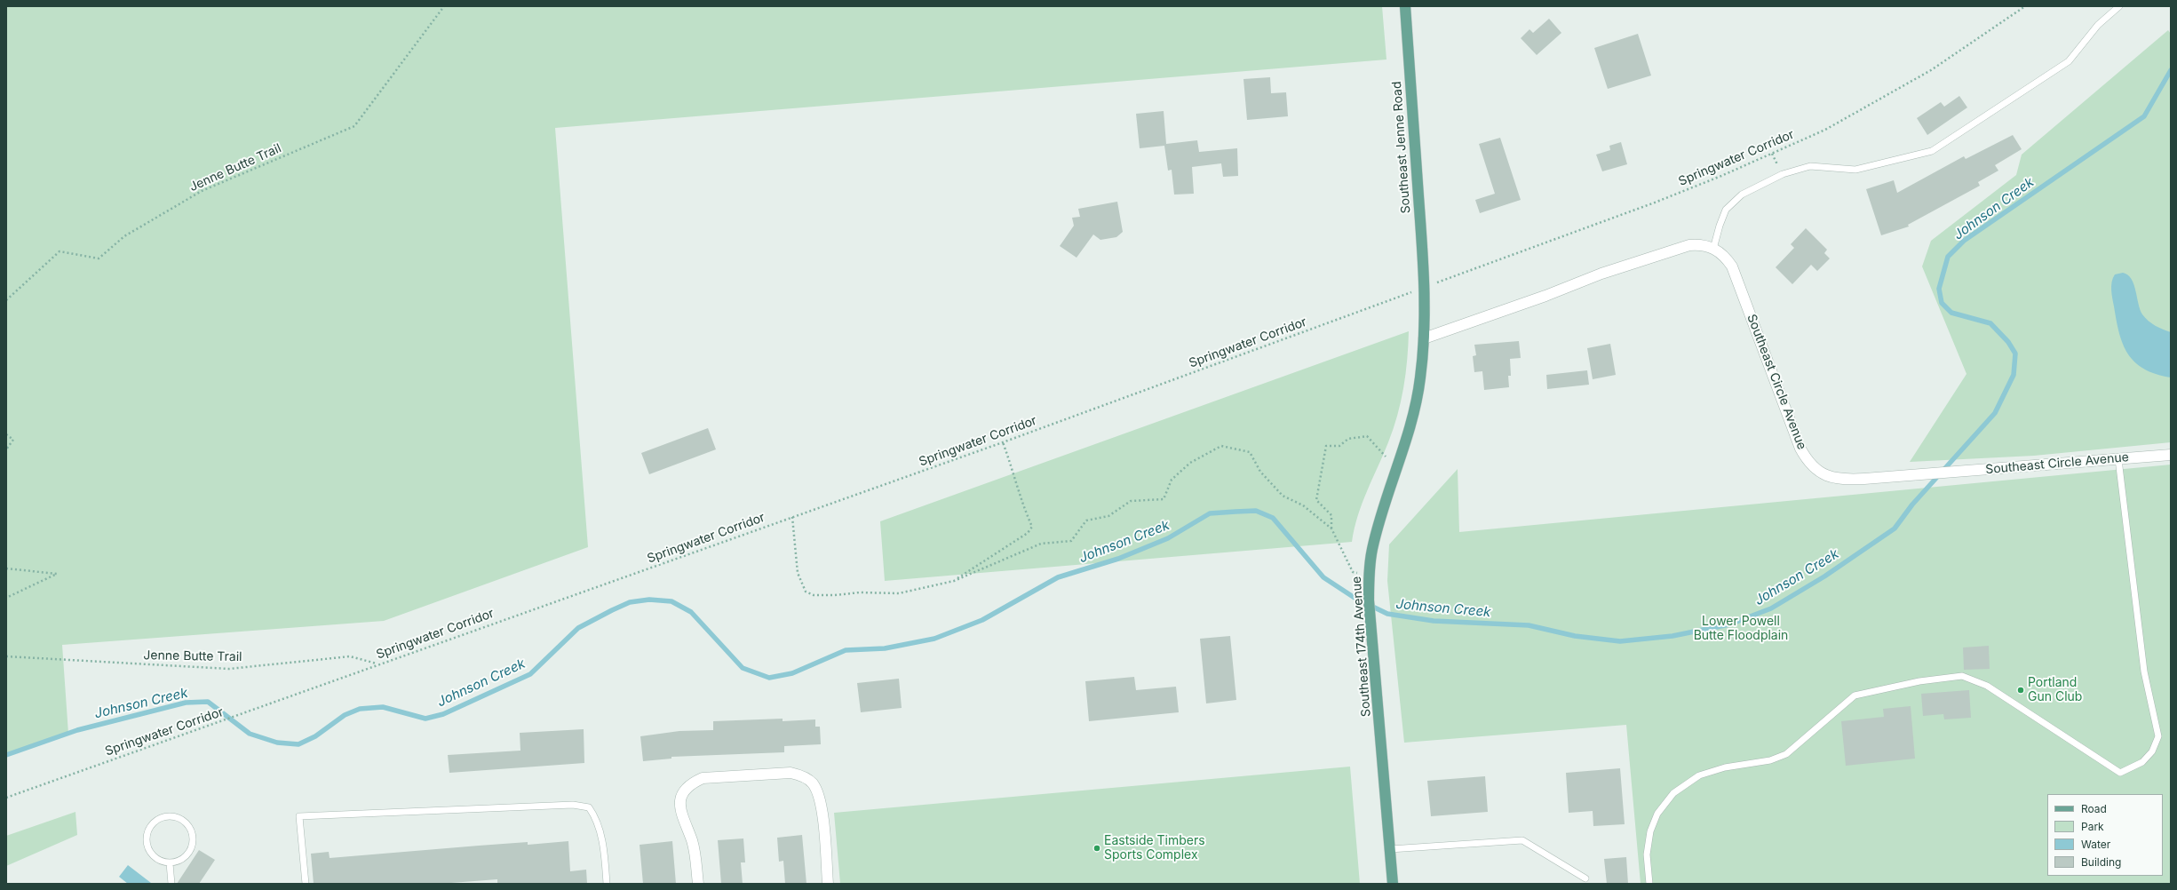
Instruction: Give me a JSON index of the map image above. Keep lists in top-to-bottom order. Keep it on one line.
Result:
{"streets":{"main road":["Southeast Jenne Road","Southeast 174th Avenue"],"street":["Southeast Circle Avenue"],"path":["Springwater Corridor","Jenne Butte Trail"]},"crossings":[["Southeast Jenne Road","Springwater Corridor"],["Southeast Jenne Road","Southeast 174th Avenue"],["Springwater Corridor","Jenne Butte Trail"],["Springwater Corridor","Southeast 174th Avenue"],["Southeast Circle Avenue","Southeast 174th Avenue"]],"water":["Johnson Creek"],"parks":["Lower Powell Butte Floodplain"],"places":["Portland Gun Club","Eastside Timbers Sports Complex"],"legend":["Road","Park","Water","Building"]}
